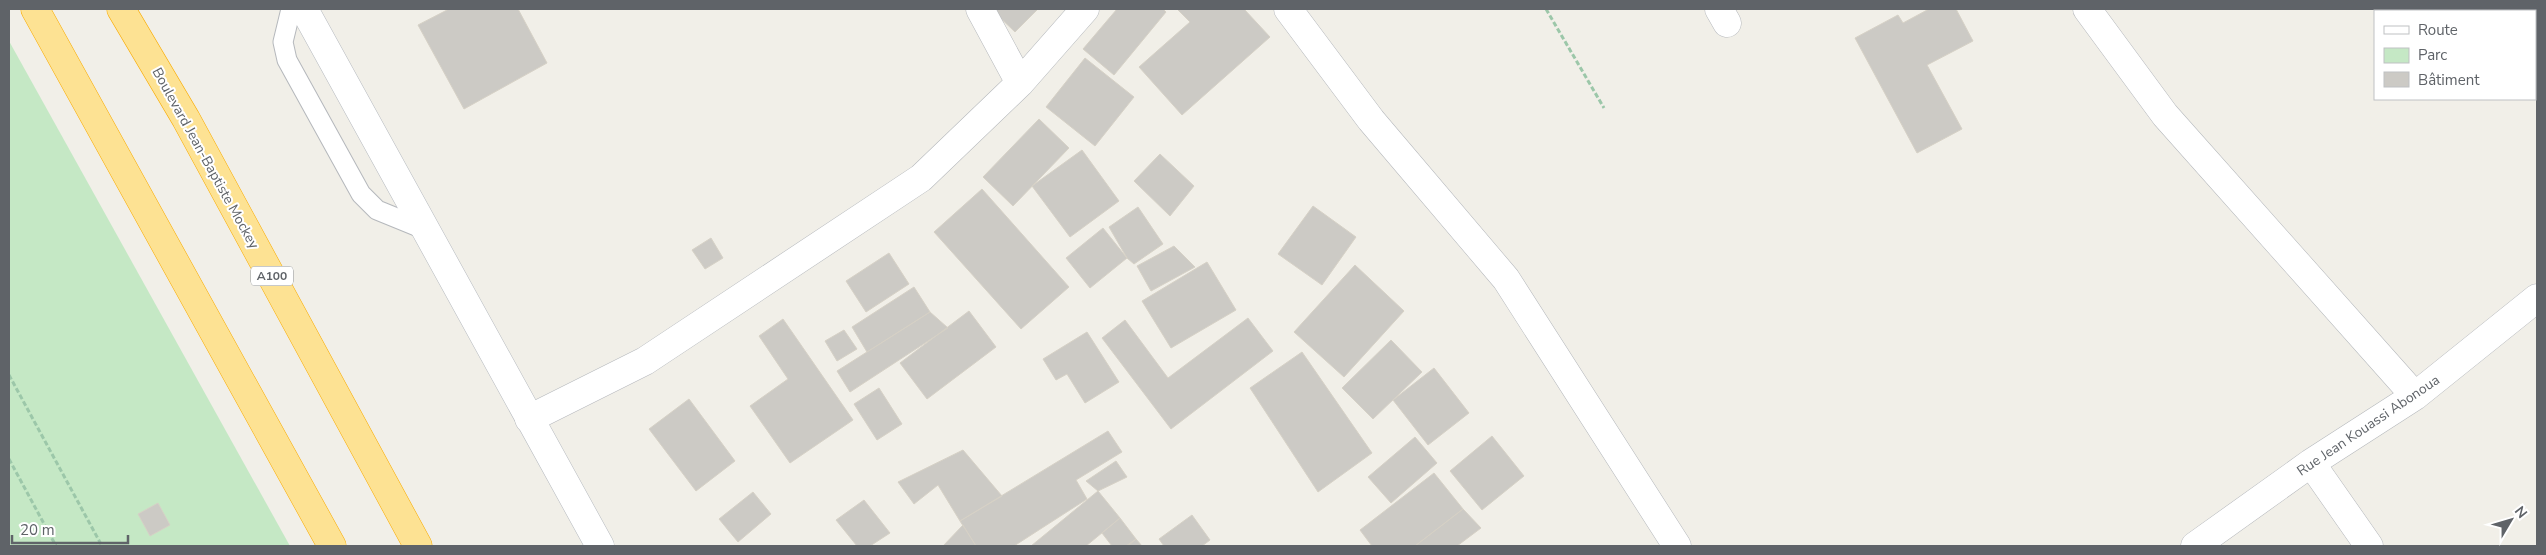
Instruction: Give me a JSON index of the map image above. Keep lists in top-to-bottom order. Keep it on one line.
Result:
{"streets":{"highway":["Boulevard Jean-Baptiste Mockey","A100"],"street":["Rue Jean Kouassi Abonoua"]},"legend":["Route","Parc","Bâtiment"],"scale_bar":"20 m","north":"top right"}
